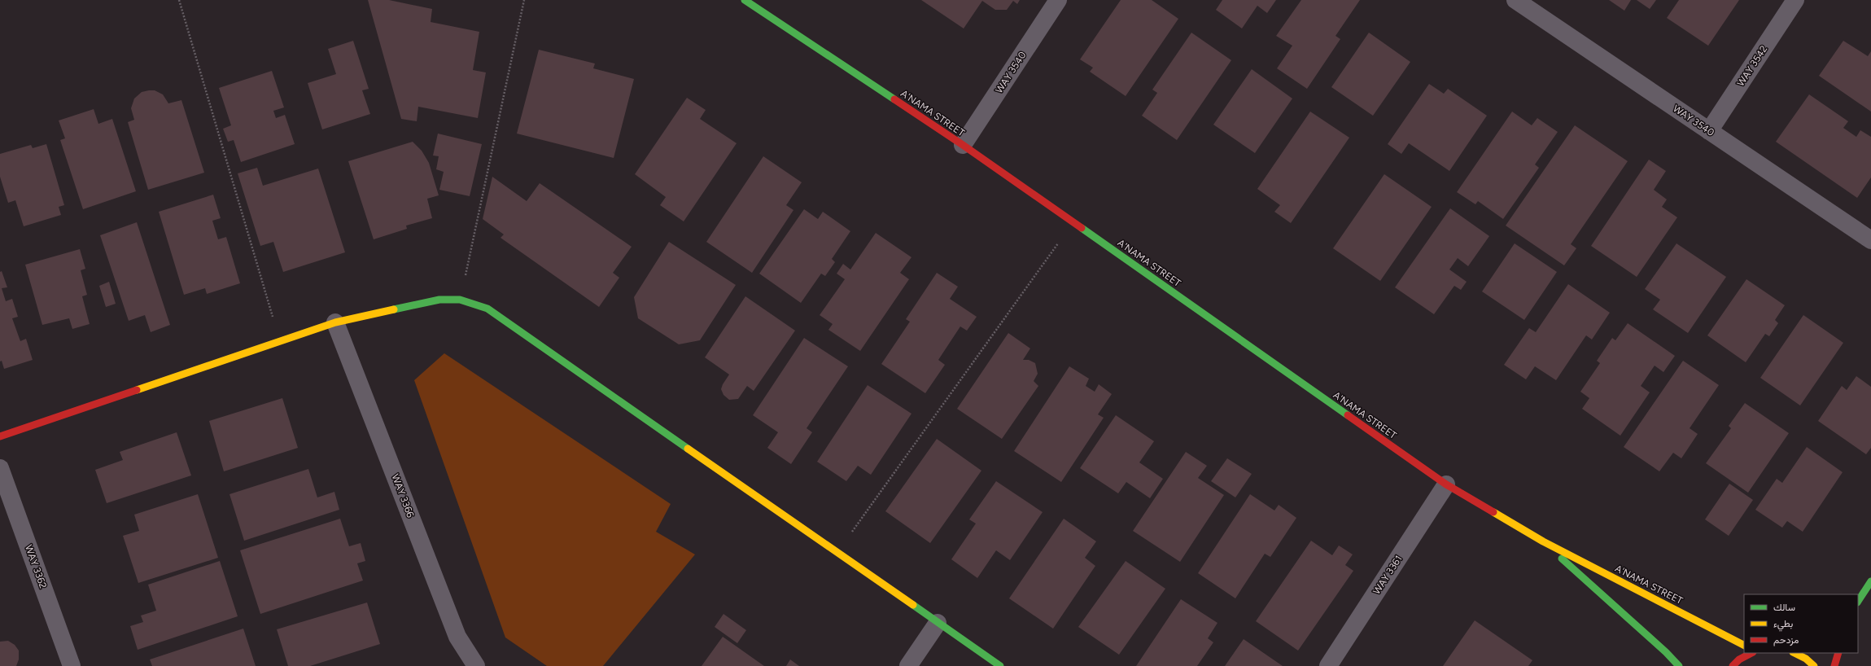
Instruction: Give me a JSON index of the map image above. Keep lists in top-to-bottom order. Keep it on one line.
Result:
{"streets":{"street":["WAY 3542","WAY 3540","A'NAMA STREET","WAY 3366","WAY 3362","WAY 3361"]},"crossings":[["WAY 3542","WAY 3540"],["WAY 3540","A'NAMA STREET"],["A'NAMA STREET","WAY 3361"]],"legend":["سالك","بطيء","مزدحم"]}
